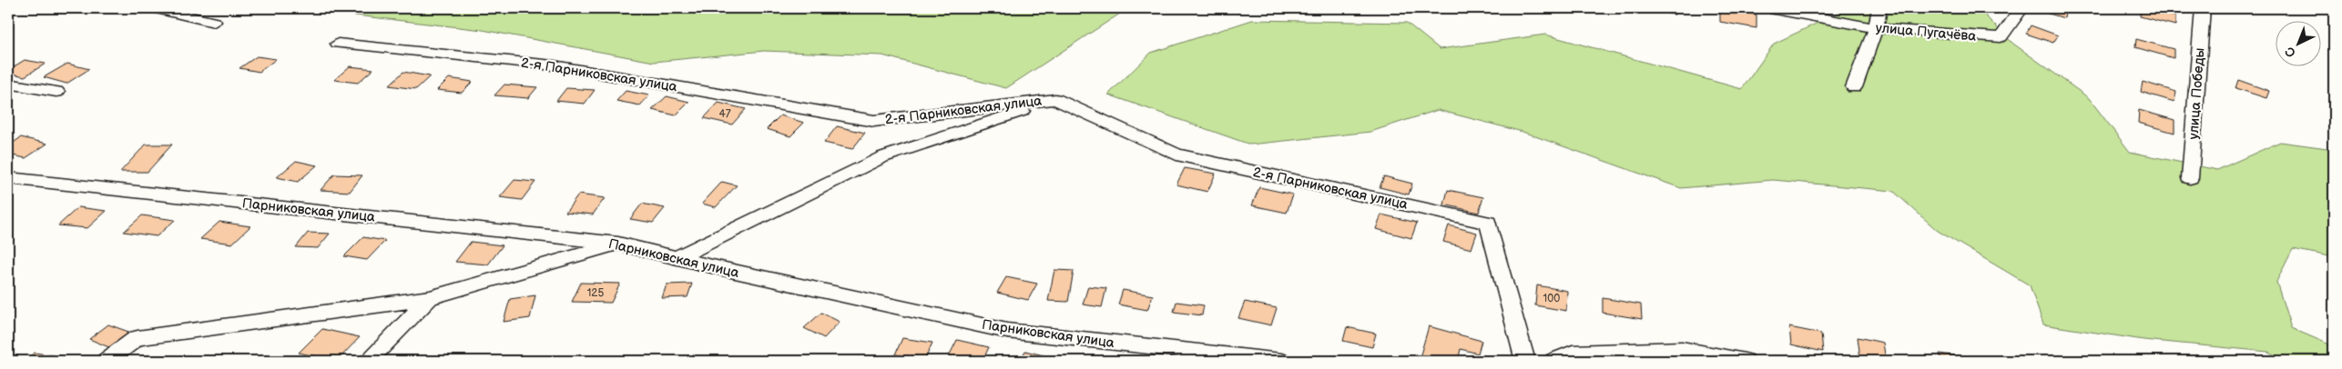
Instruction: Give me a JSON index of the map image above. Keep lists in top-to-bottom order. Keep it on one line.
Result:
{"streets":{"street":["улица Пугачёва","2-я Парниковская улица","улица Победы","Парниковская улица"]},"house_numbers":["47","125","100"],"north":"bottom left"}
